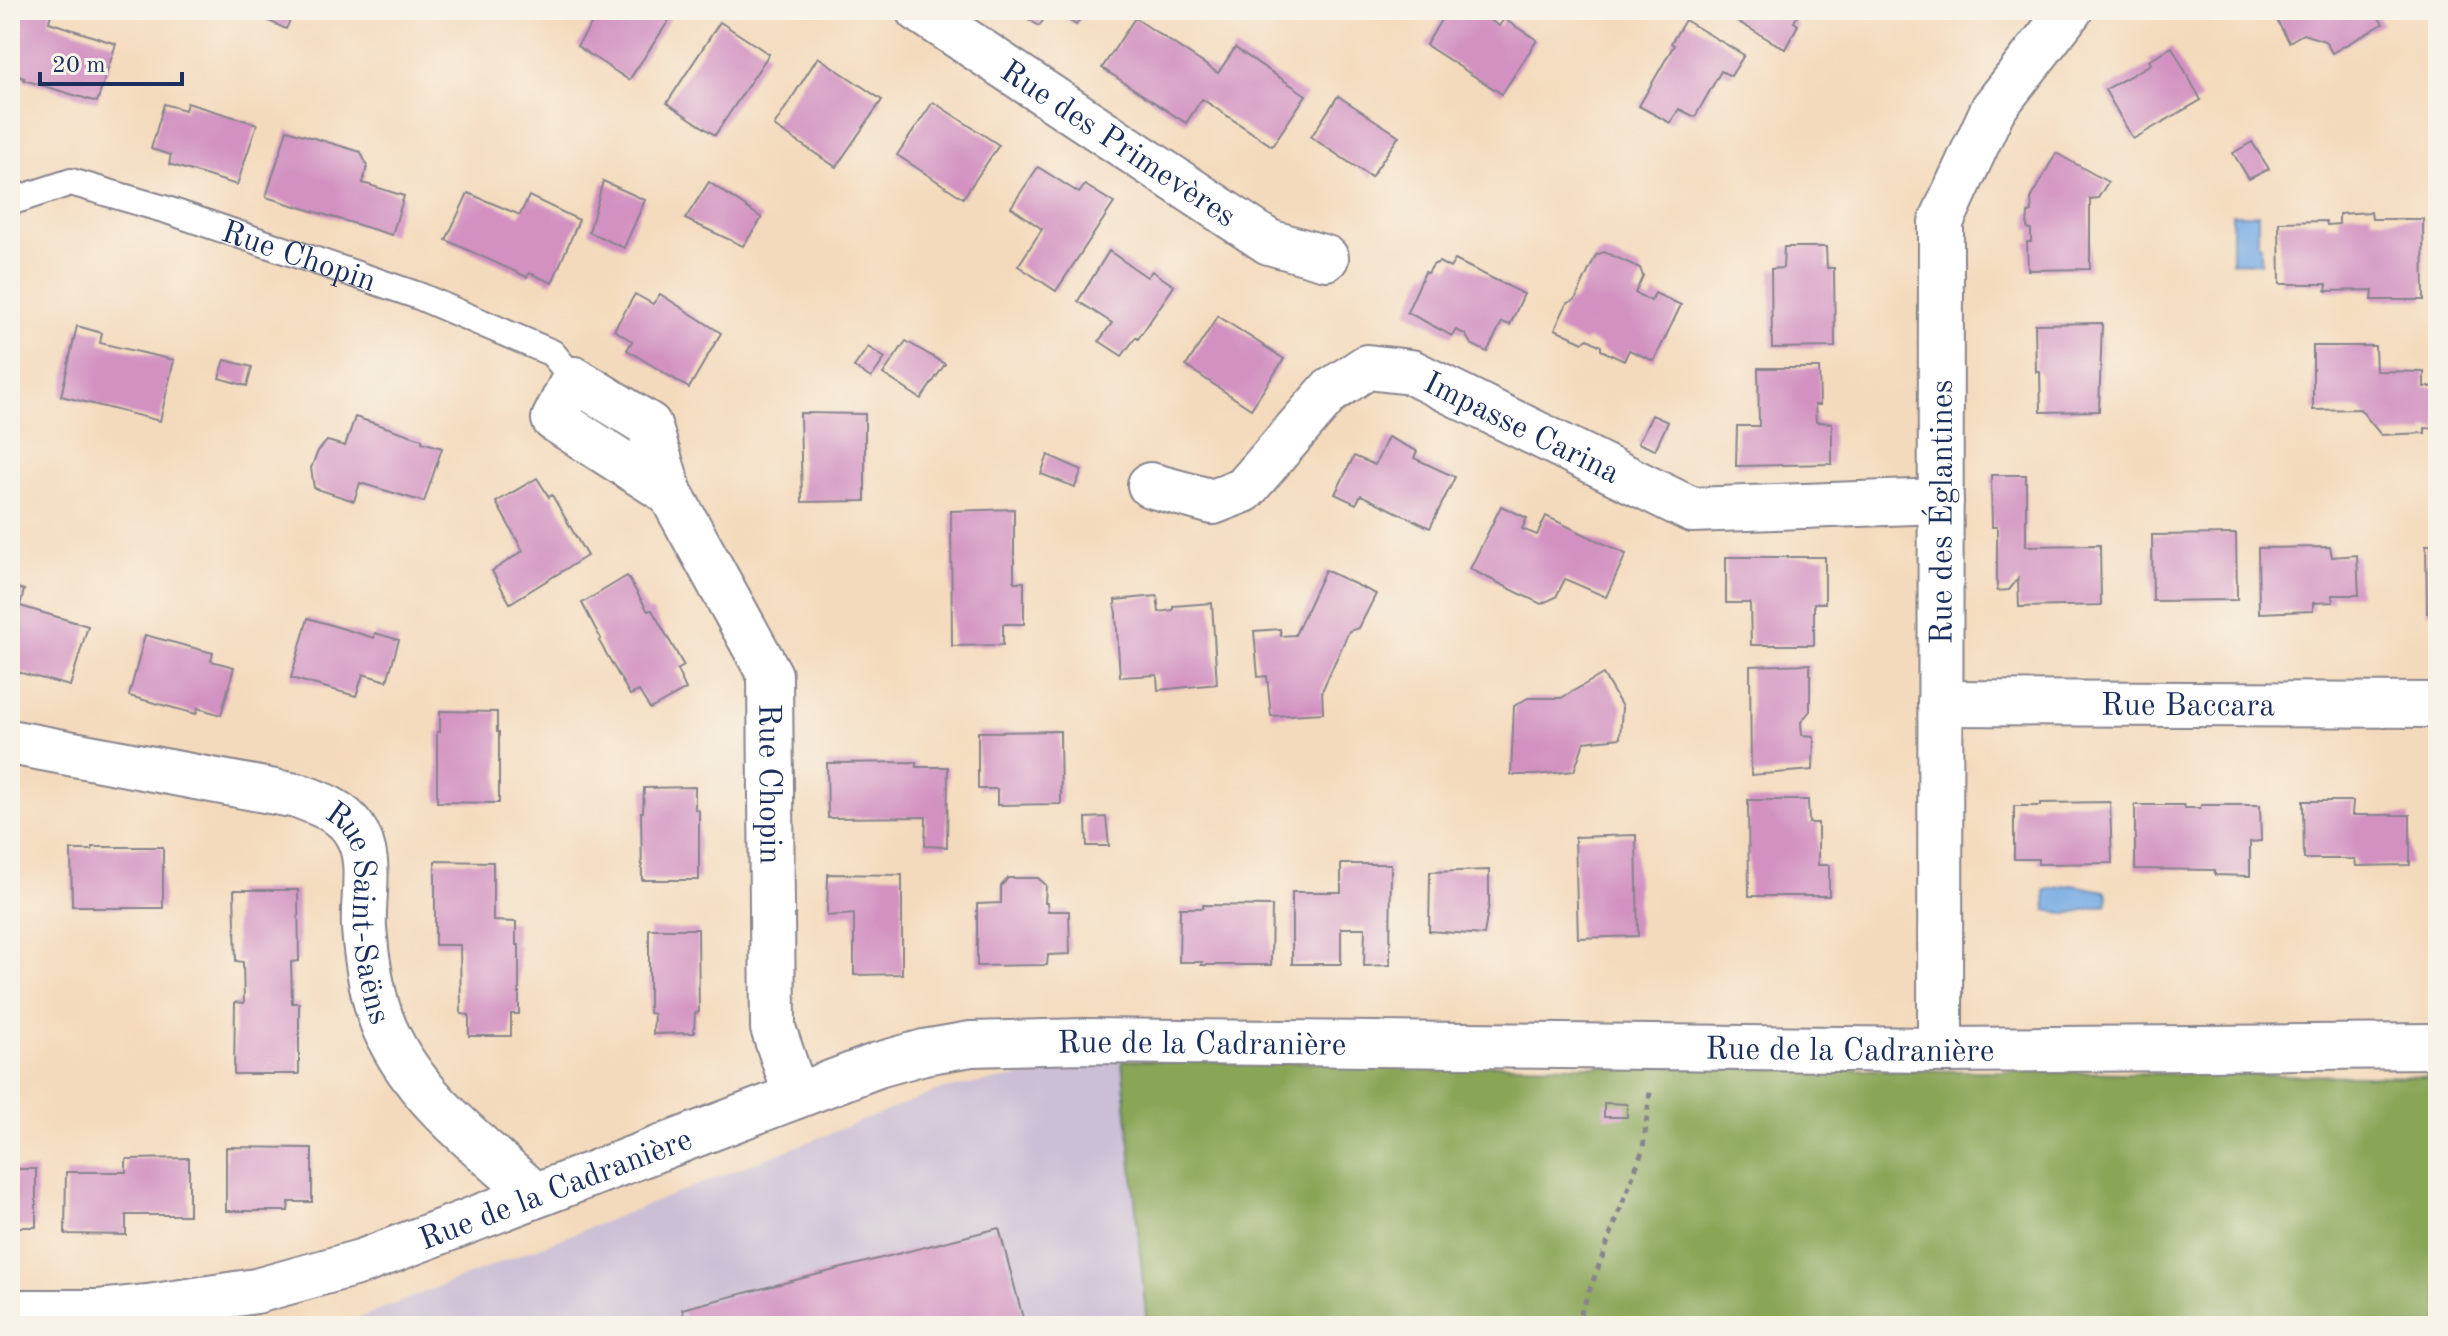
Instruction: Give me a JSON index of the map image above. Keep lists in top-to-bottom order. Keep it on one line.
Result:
{"streets":{"street":["Rue des Primevères","Rue Chopin","Impasse Carina","Rue des Églantines","Rue Baccara","Rue Saint-Saëns","Rue de la Cadranière"]},"crossings":[["Rue Chopin","Rue de la Cadranière"],["Impasse Carina","Rue des Églantines"],["Rue des Églantines","Rue Baccara"],["Rue des Églantines","Rue de la Cadranière"],["Rue Saint-Saëns","Rue de la Cadranière"]],"scale_bar":"20 m"}
